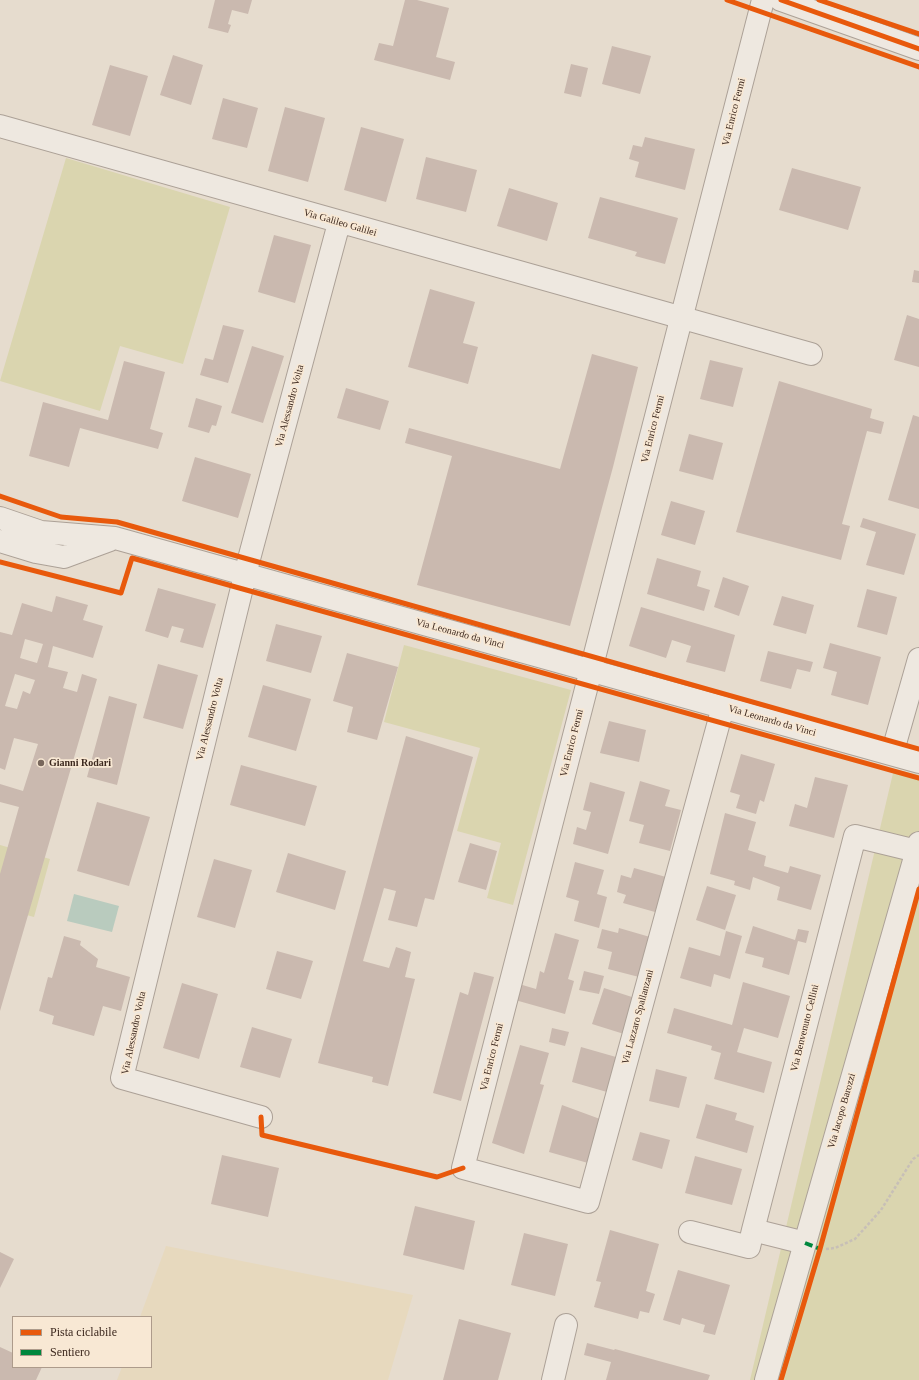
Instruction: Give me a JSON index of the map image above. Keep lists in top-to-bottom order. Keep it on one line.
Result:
{"streets":{"street":["Via Enrico Fermi","Via Galileo Galilei","Via Alessandro Volta","Via Leonardo da Vinci","Via Lazzaro Spallanzani","Via Benvenuto Cellini","Via Jacopo Barozzi"]},"crossings":[["Via Enrico Fermi","Via Galileo Galilei"],["Via Enrico Fermi","Via Leonardo da Vinci"],["Via Enrico Fermi","Via Lazzaro Spallanzani"],["Via Galileo Galilei","Via Alessandro Volta"],["Via Alessandro Volta","Via Leonardo da Vinci"],["Via Leonardo da Vinci","Via Lazzaro Spallanzani"],["Via Benvenuto Cellini","Via Jacopo Barozzi"]],"places":["Gianni Rodari"],"legend":["Pista ciclabile","Sentiero"]}
